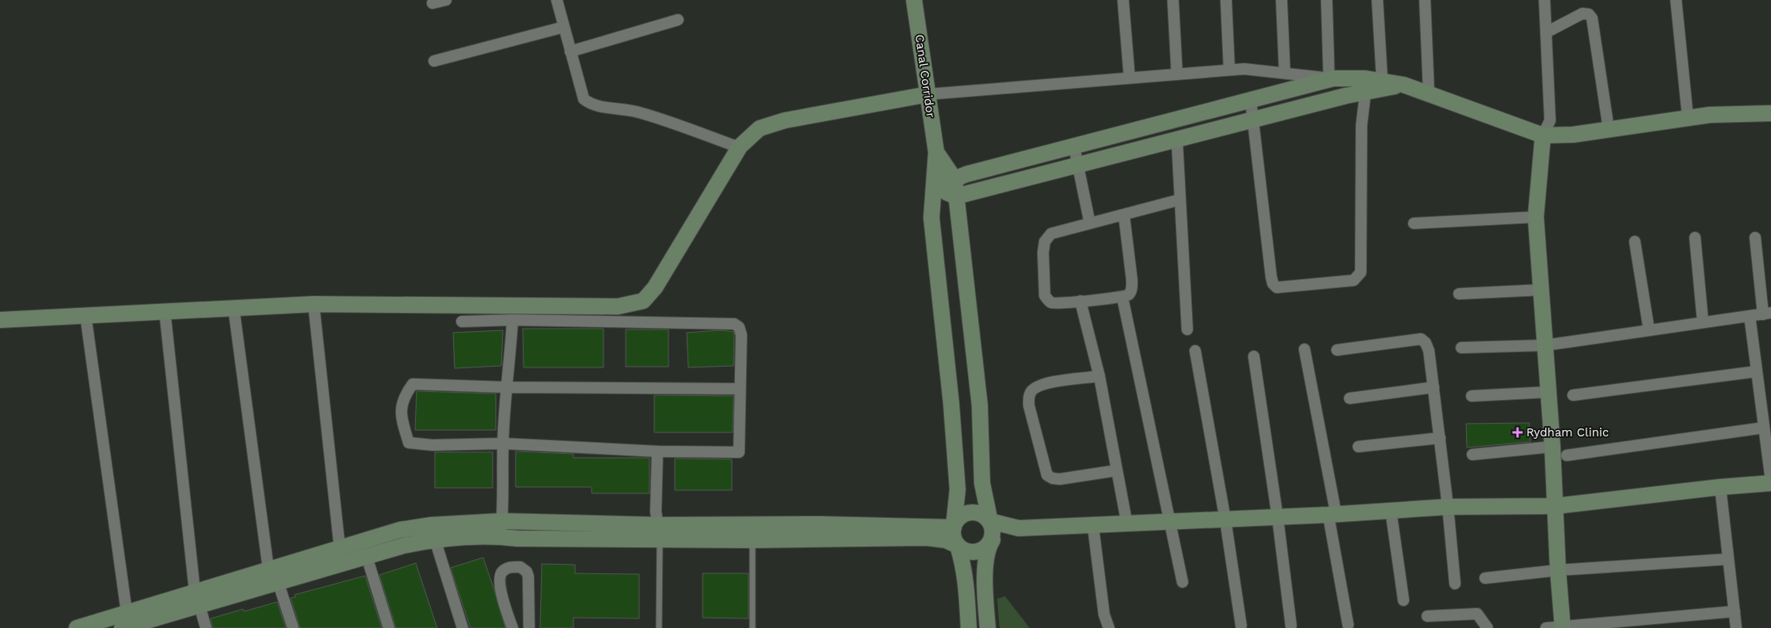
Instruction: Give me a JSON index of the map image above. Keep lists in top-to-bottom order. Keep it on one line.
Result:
{"streets":{"street":["Canal Corridor"]},"places":{"health":["Rydham Clinic"]}}
